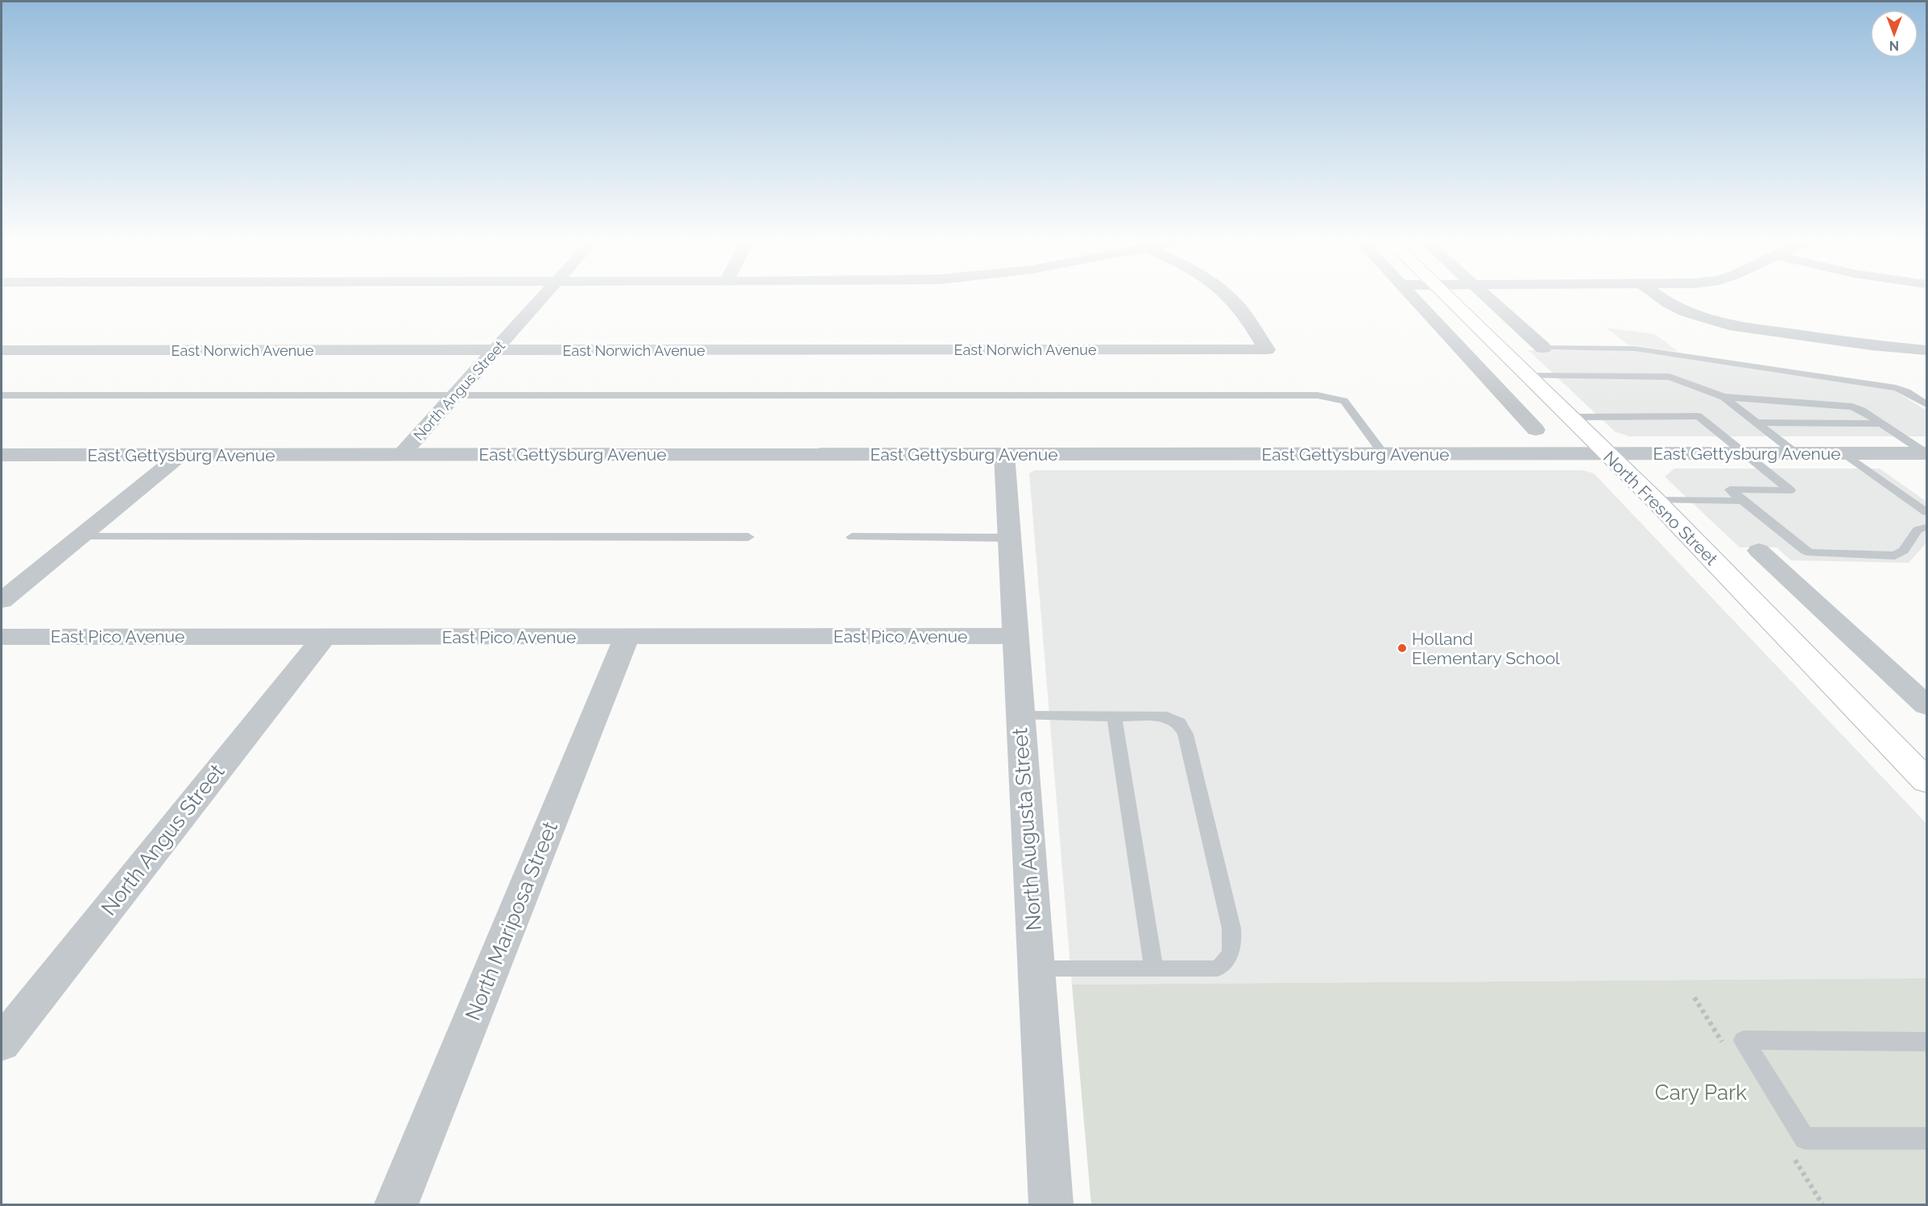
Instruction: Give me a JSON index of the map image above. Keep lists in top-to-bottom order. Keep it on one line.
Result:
{"streets":{"main road":["North Fresno Street"],"street":["East Norwich Avenue","North Angus Street","East Gettysburg Avenue","East Pico Avenue","North Augusta Street","North Mariposa Street"]},"crossings":[["East Norwich Avenue","North Angus Street"],["North Angus Street","East Gettysburg Avenue"],["North Angus Street","East Pico Avenue"],["East Gettysburg Avenue","North Fresno Street"],["East Gettysburg Avenue","North Augusta Street"],["East Pico Avenue","North Augusta Street"],["East Pico Avenue","North Mariposa Street"]],"parks":["Cary Park"],"places":["Holland Elementary School"],"north":"bottom"}
